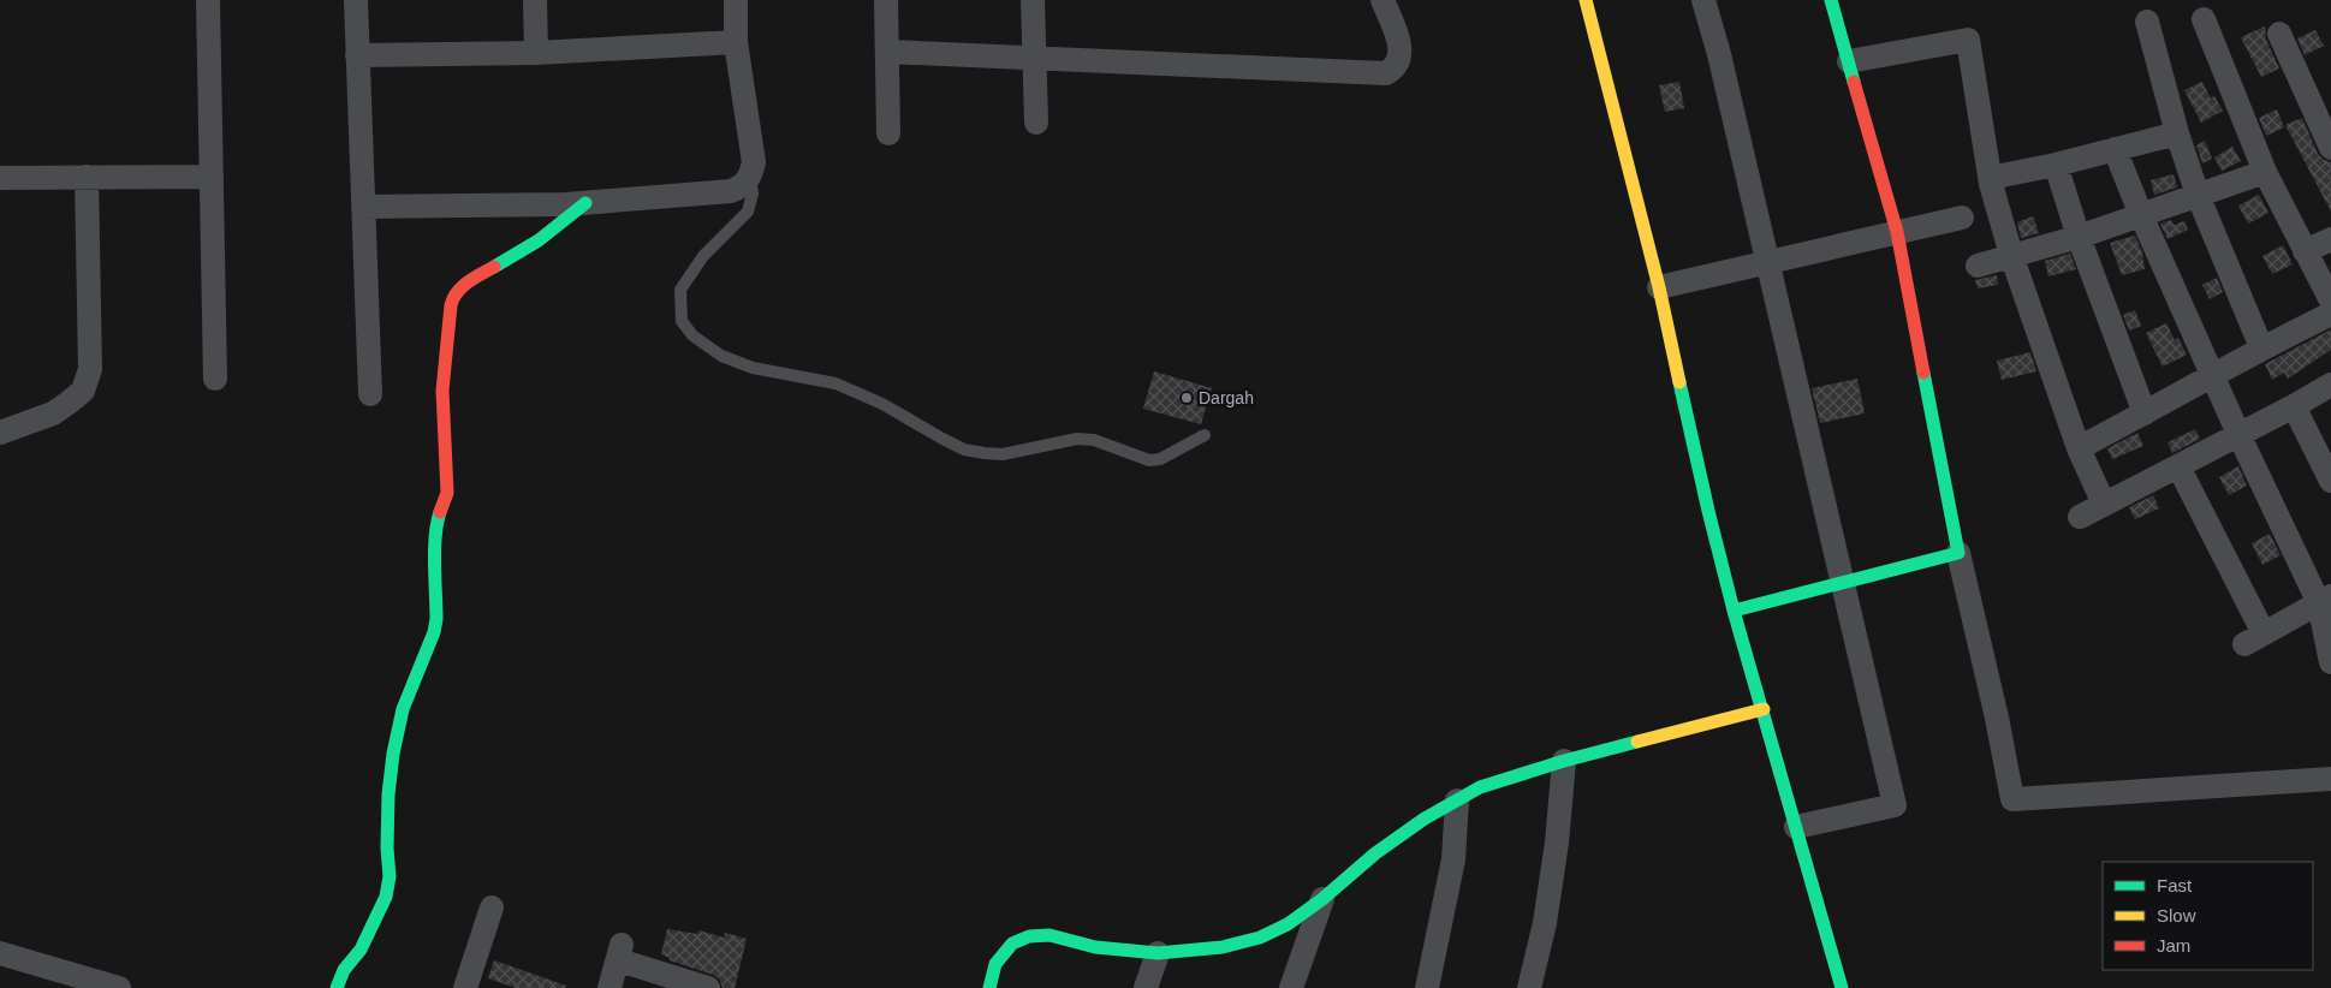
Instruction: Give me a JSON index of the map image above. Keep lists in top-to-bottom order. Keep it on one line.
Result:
{"places":["Dargah"],"legend":["Fast","Slow","Jam"]}
